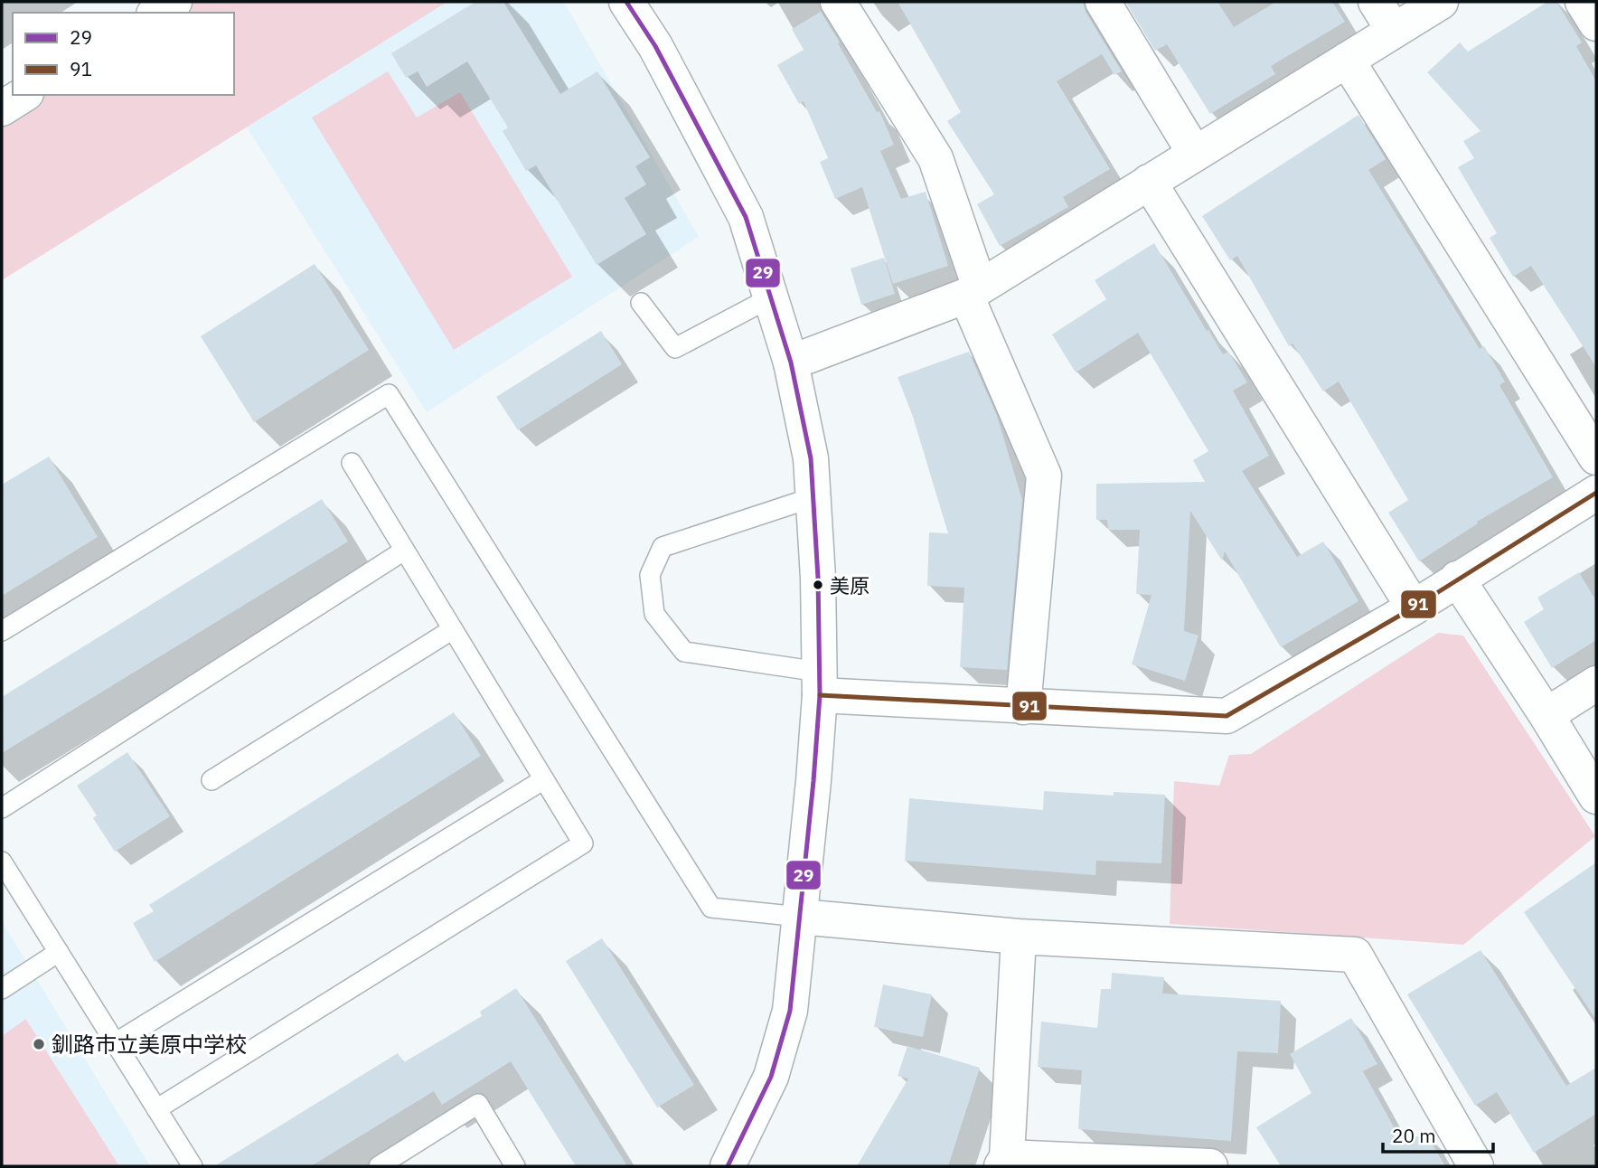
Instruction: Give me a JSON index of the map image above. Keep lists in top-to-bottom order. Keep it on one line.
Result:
{"places":["美原","釧路市立美原中学校"],"lines":["transit line 29","transit line 91"],"legend":["29","91"],"scale_bar":"20 m"}
